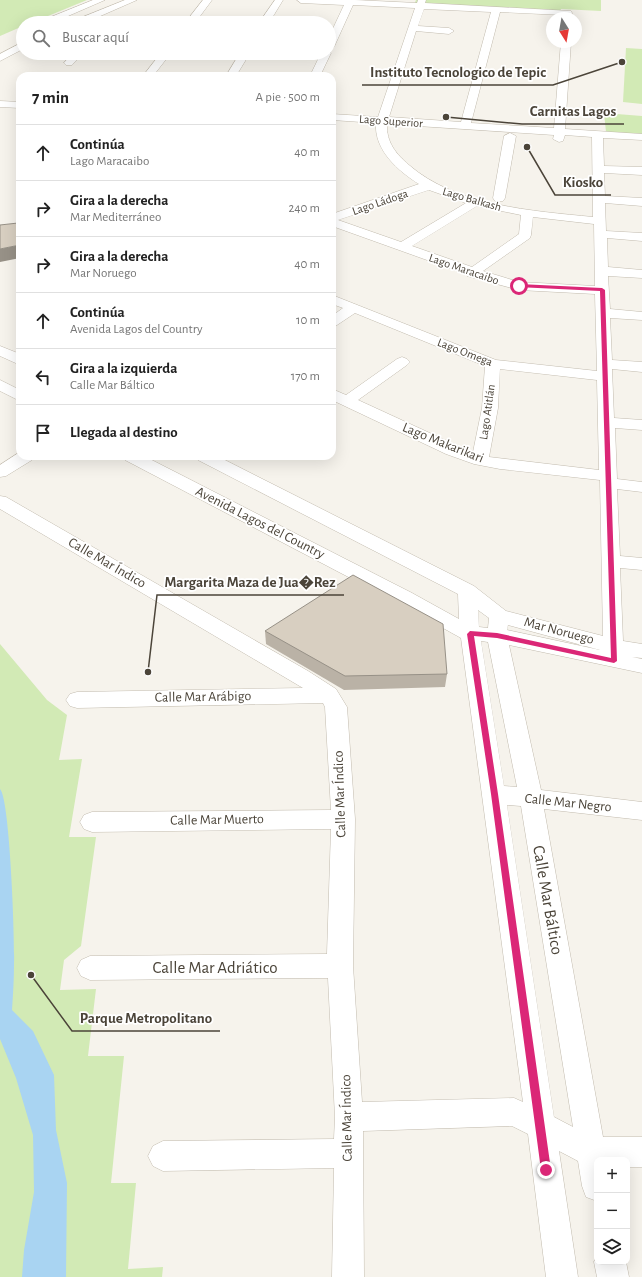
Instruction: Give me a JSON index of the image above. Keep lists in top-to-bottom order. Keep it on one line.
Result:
{"streets":{"street":["Lago Superior","Lago Balkash","Lago Ládoga","Lago Maracaibo","Lago Omega","Lago Atitlán","Lago Makarikari","Avenida Lagos del Country","Calle Mar Índico","Mar Noruego","Calle Mar Arábigo","Calle Mar Negro","Calle Mar Muerto","Calle Mar Báltico","Calle Mar Adriático"]},"crossings":[["Lago Superior","Lago Balkash"],["Lago Balkash","Lago Ládoga"],["Lago Omega","Lago Atitlán"],["Lago Atitlán","Lago Makarikari"],["Avenida Lagos del Country","Mar Noruego"],["Avenida Lagos del Country","Calle Mar Báltico"],["Calle Mar Índico","Calle Mar Arábigo"],["Calle Mar Índico","Calle Mar Muerto"],["Calle Mar Índico","Calle Mar Adriático"],["Mar Noruego","Calle Mar Báltico"],["Calle Mar Negro","Calle Mar Báltico"]],"places":["Instituto Tecnologico de Tepic","Carnitas Lagos","Kiosko","Margarita Maza de Jua�Rez","Parque Metropolitano"],"north":"bottom","page":{"search":"Buscar aquí","heading":["7 min","A pie · 500 m"],"list":[["Continúa","Lago Maracaibo","40 m"],["Gira a la derecha","Mar Mediterráneo","240 m"],["Gira a la derecha","Mar Noruego","40 m"],["Continúa","Avenida Lagos del Country","10 m"],["Gira a la izquierda","Calle Mar Báltico","170 m"],"Llegada al destino"],"map_buttons":["+","−"]}}
